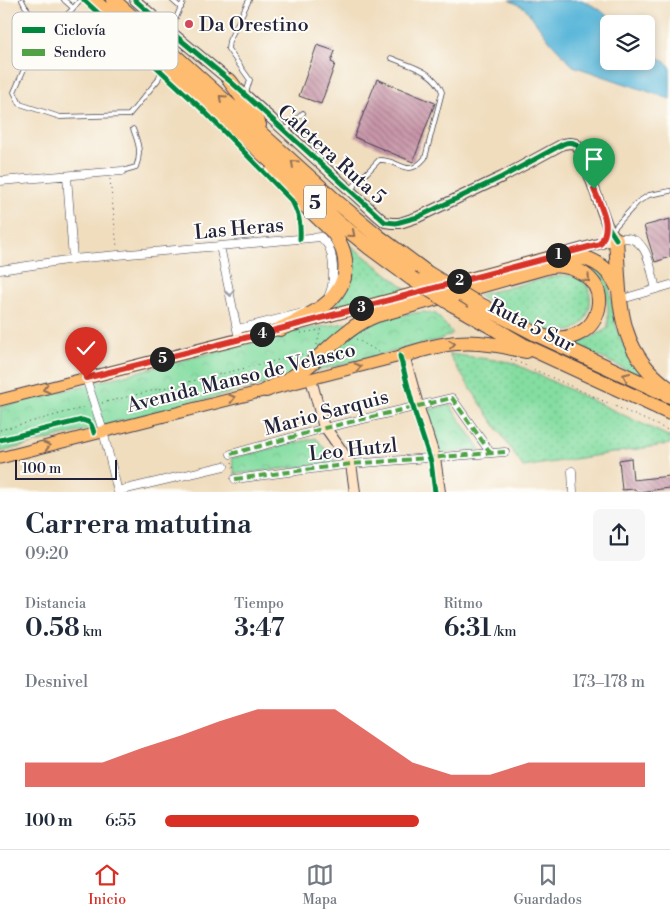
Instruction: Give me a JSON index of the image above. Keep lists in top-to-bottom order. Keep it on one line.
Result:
{"streets":{"highway":["5","Ruta 5 Sur"],"main road":["Avenida Manso de Velasco"],"street":["Caletera Ruta 5","Las Heras","Mario Sarquis","Leo Hutzl"]},"crossings":[["Caletera Ruta 5","Avenida Manso de Velasco"],["Las Heras","Avenida Manso de Velasco"],["Mario Sarquis","Leo Hutzl"]],"places":["Da Orestino"],"legend":["Ciclovía","Sendero"],"scale_bar":"100 m","page":{"pins":["1","2","3","4","5"],"scale":"100 m","heading":["Carrera matutina","09:20"],"stats":[["Distancia","0.58 km"],["Tiempo","3:47"],["Ritmo","6:31 /km"]],"chart":["Desnivel","173–178 m"],"list":[{"name":"100 m","note":"6:55"}],"tabs":["Inicio","Mapa","Guardados"]}}
